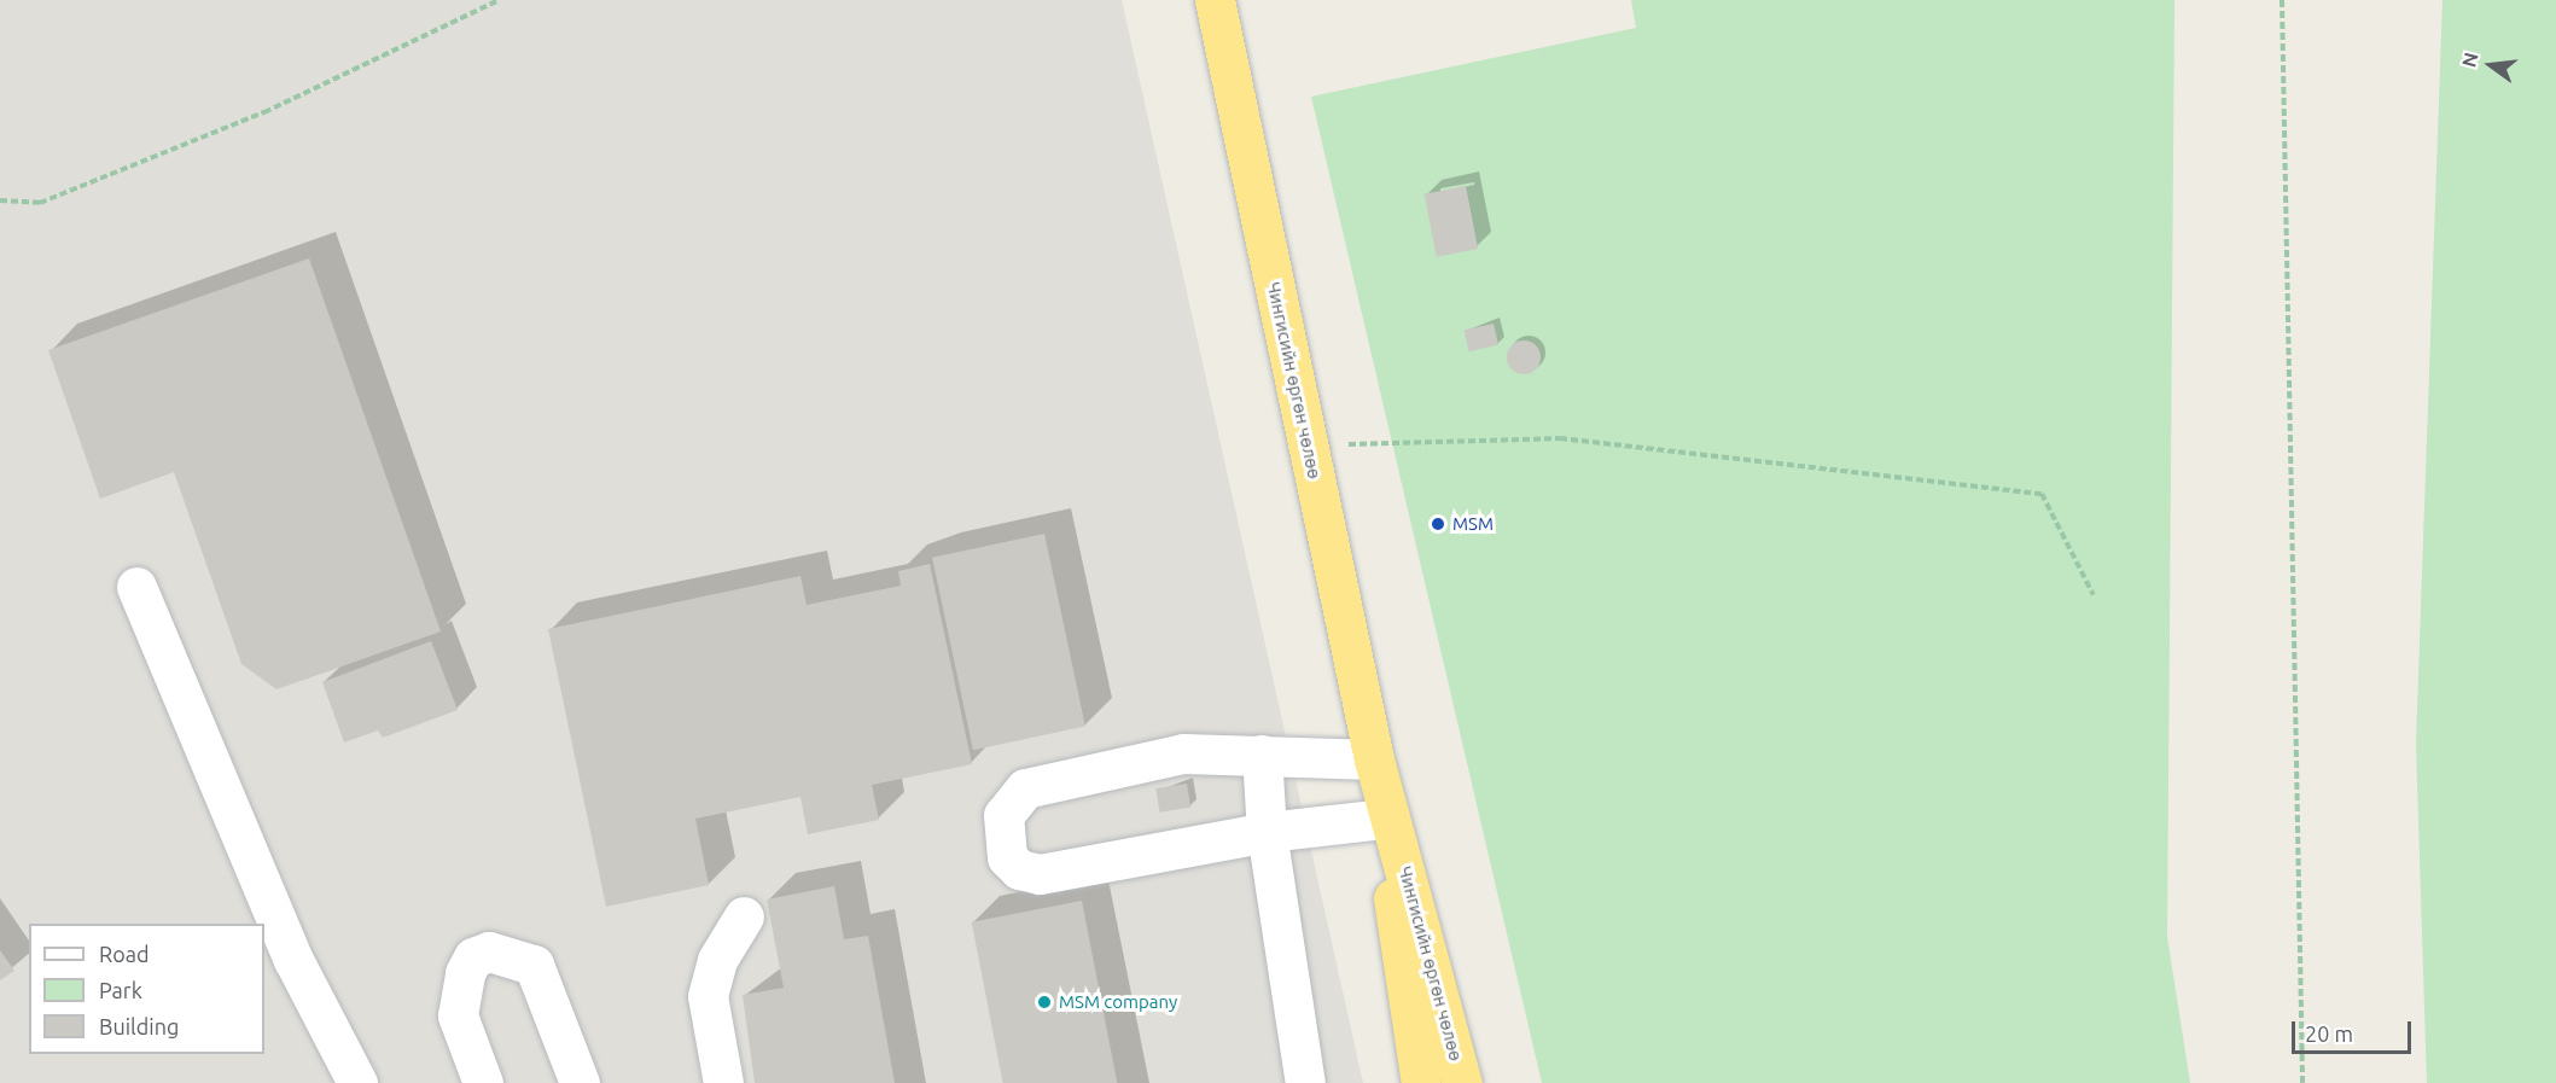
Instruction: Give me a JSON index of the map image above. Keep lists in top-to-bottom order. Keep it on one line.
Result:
{"streets":{"highway":["Чингисийн өргөн чөлөө"]},"places":["MSM","MSM company"],"legend":["Road","Park","Building"],"scale_bar":"20 m","north":"left"}
